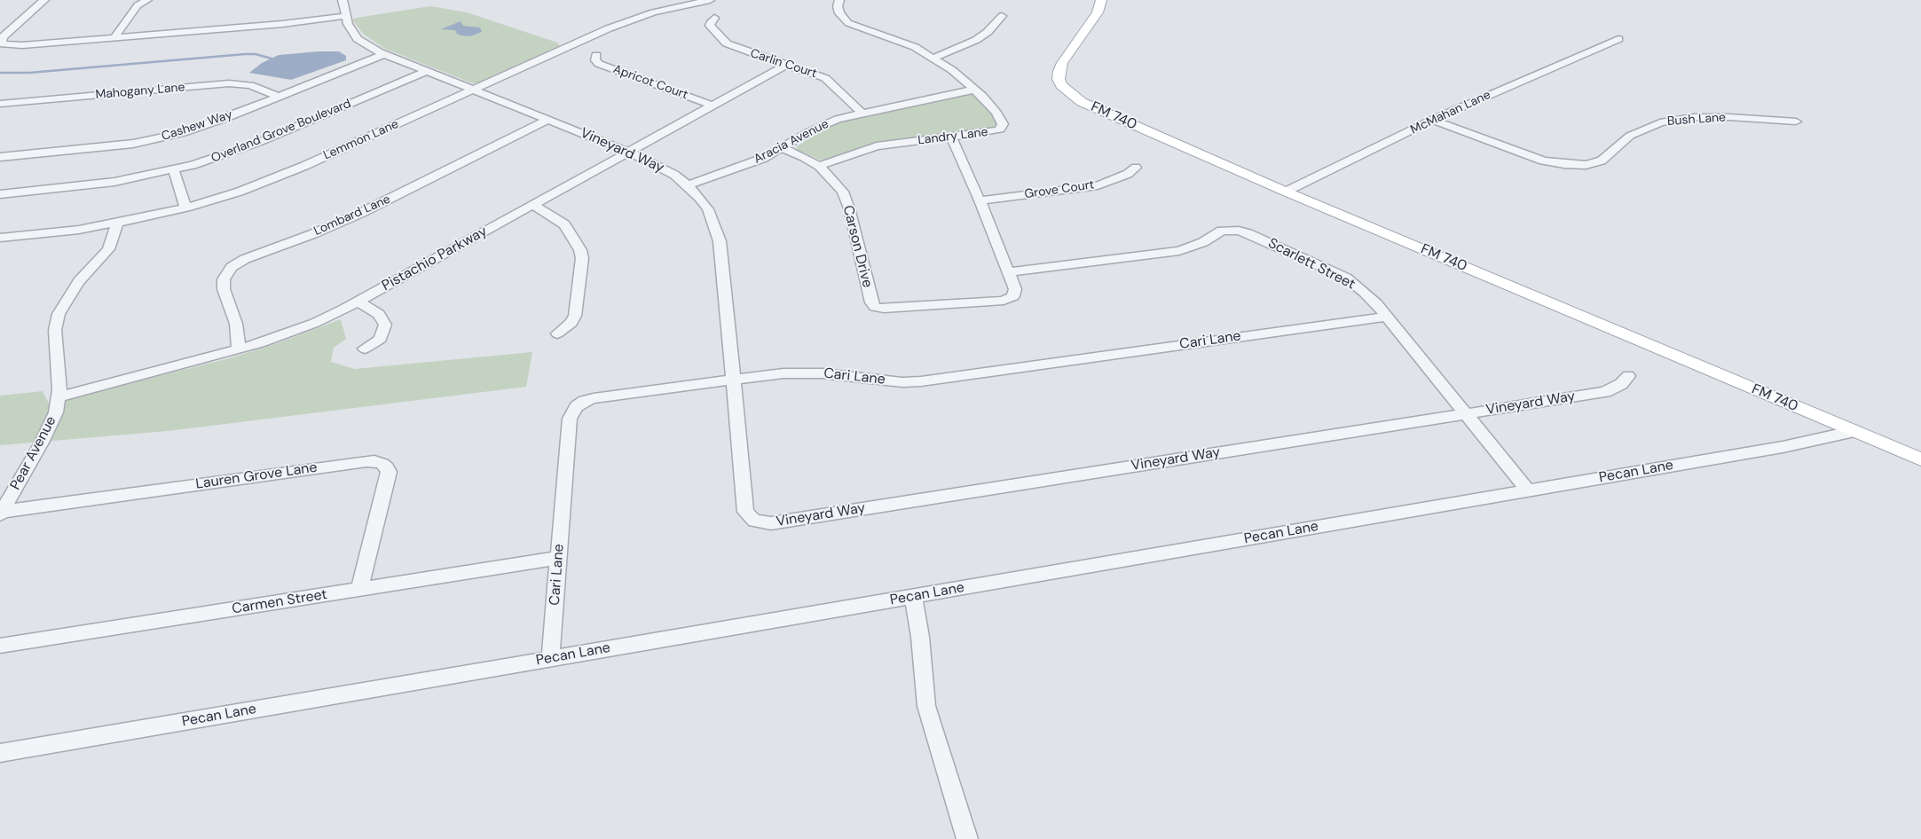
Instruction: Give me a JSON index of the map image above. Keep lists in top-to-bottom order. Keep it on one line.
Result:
{"streets":{"main road":["FM 740"],"street":["Carlin Court","Apricot Court","Mahogany Lane","McMahan Lane","Bush Lane","Cashew Way","Overland Grove Boulevard","Landry Lane","Lemmon Lane","Aracia Avenue","Vineyard Way","Grove Court","Lombard Lane","Carson Drive","Pistachio Parkway","Scarlett Street","Cari Lane","Pear Avenue","Pecan Lane","Lauren Grove Lane","Carmen Street"]},"crossings":[["Carlin Court","Aracia Avenue"],["Carlin Court","Pistachio Parkway"],["Apricot Court","Pistachio Parkway"],["Mahogany Lane","Cashew Way"],["McMahan Lane","FM 740"],["McMahan Lane","Bush Lane"],["FM 740","Pecan Lane"],["Cashew Way","Vineyard Way"],["Overland Grove Boulevard","Vineyard Way"],["Landry Lane","Aracia Avenue"],["Landry Lane","Carson Drive"],["Lemmon Lane","Vineyard Way"],["Lemmon Lane","Pear Avenue"],["Aracia Avenue","Vineyard Way"],["Aracia Avenue","Carson Drive"],["Vineyard Way","Lombard Lane"],["Vineyard Way","Pistachio Parkway"],["Vineyard Way","Scarlett Street"],["Vineyard Way","Cari Lane"],["Lombard Lane","Pistachio Parkway"],["Carson Drive","Scarlett Street"],["Pistachio Parkway","Pear Avenue"],["Scarlett Street","Cari Lane"],["Scarlett Street","Pecan Lane"],["Cari Lane","Pecan Lane"],["Cari Lane","Carmen Street"],["Pear Avenue","Lauren Grove Lane"],["Lauren Grove Lane","Carmen Street"]]}
